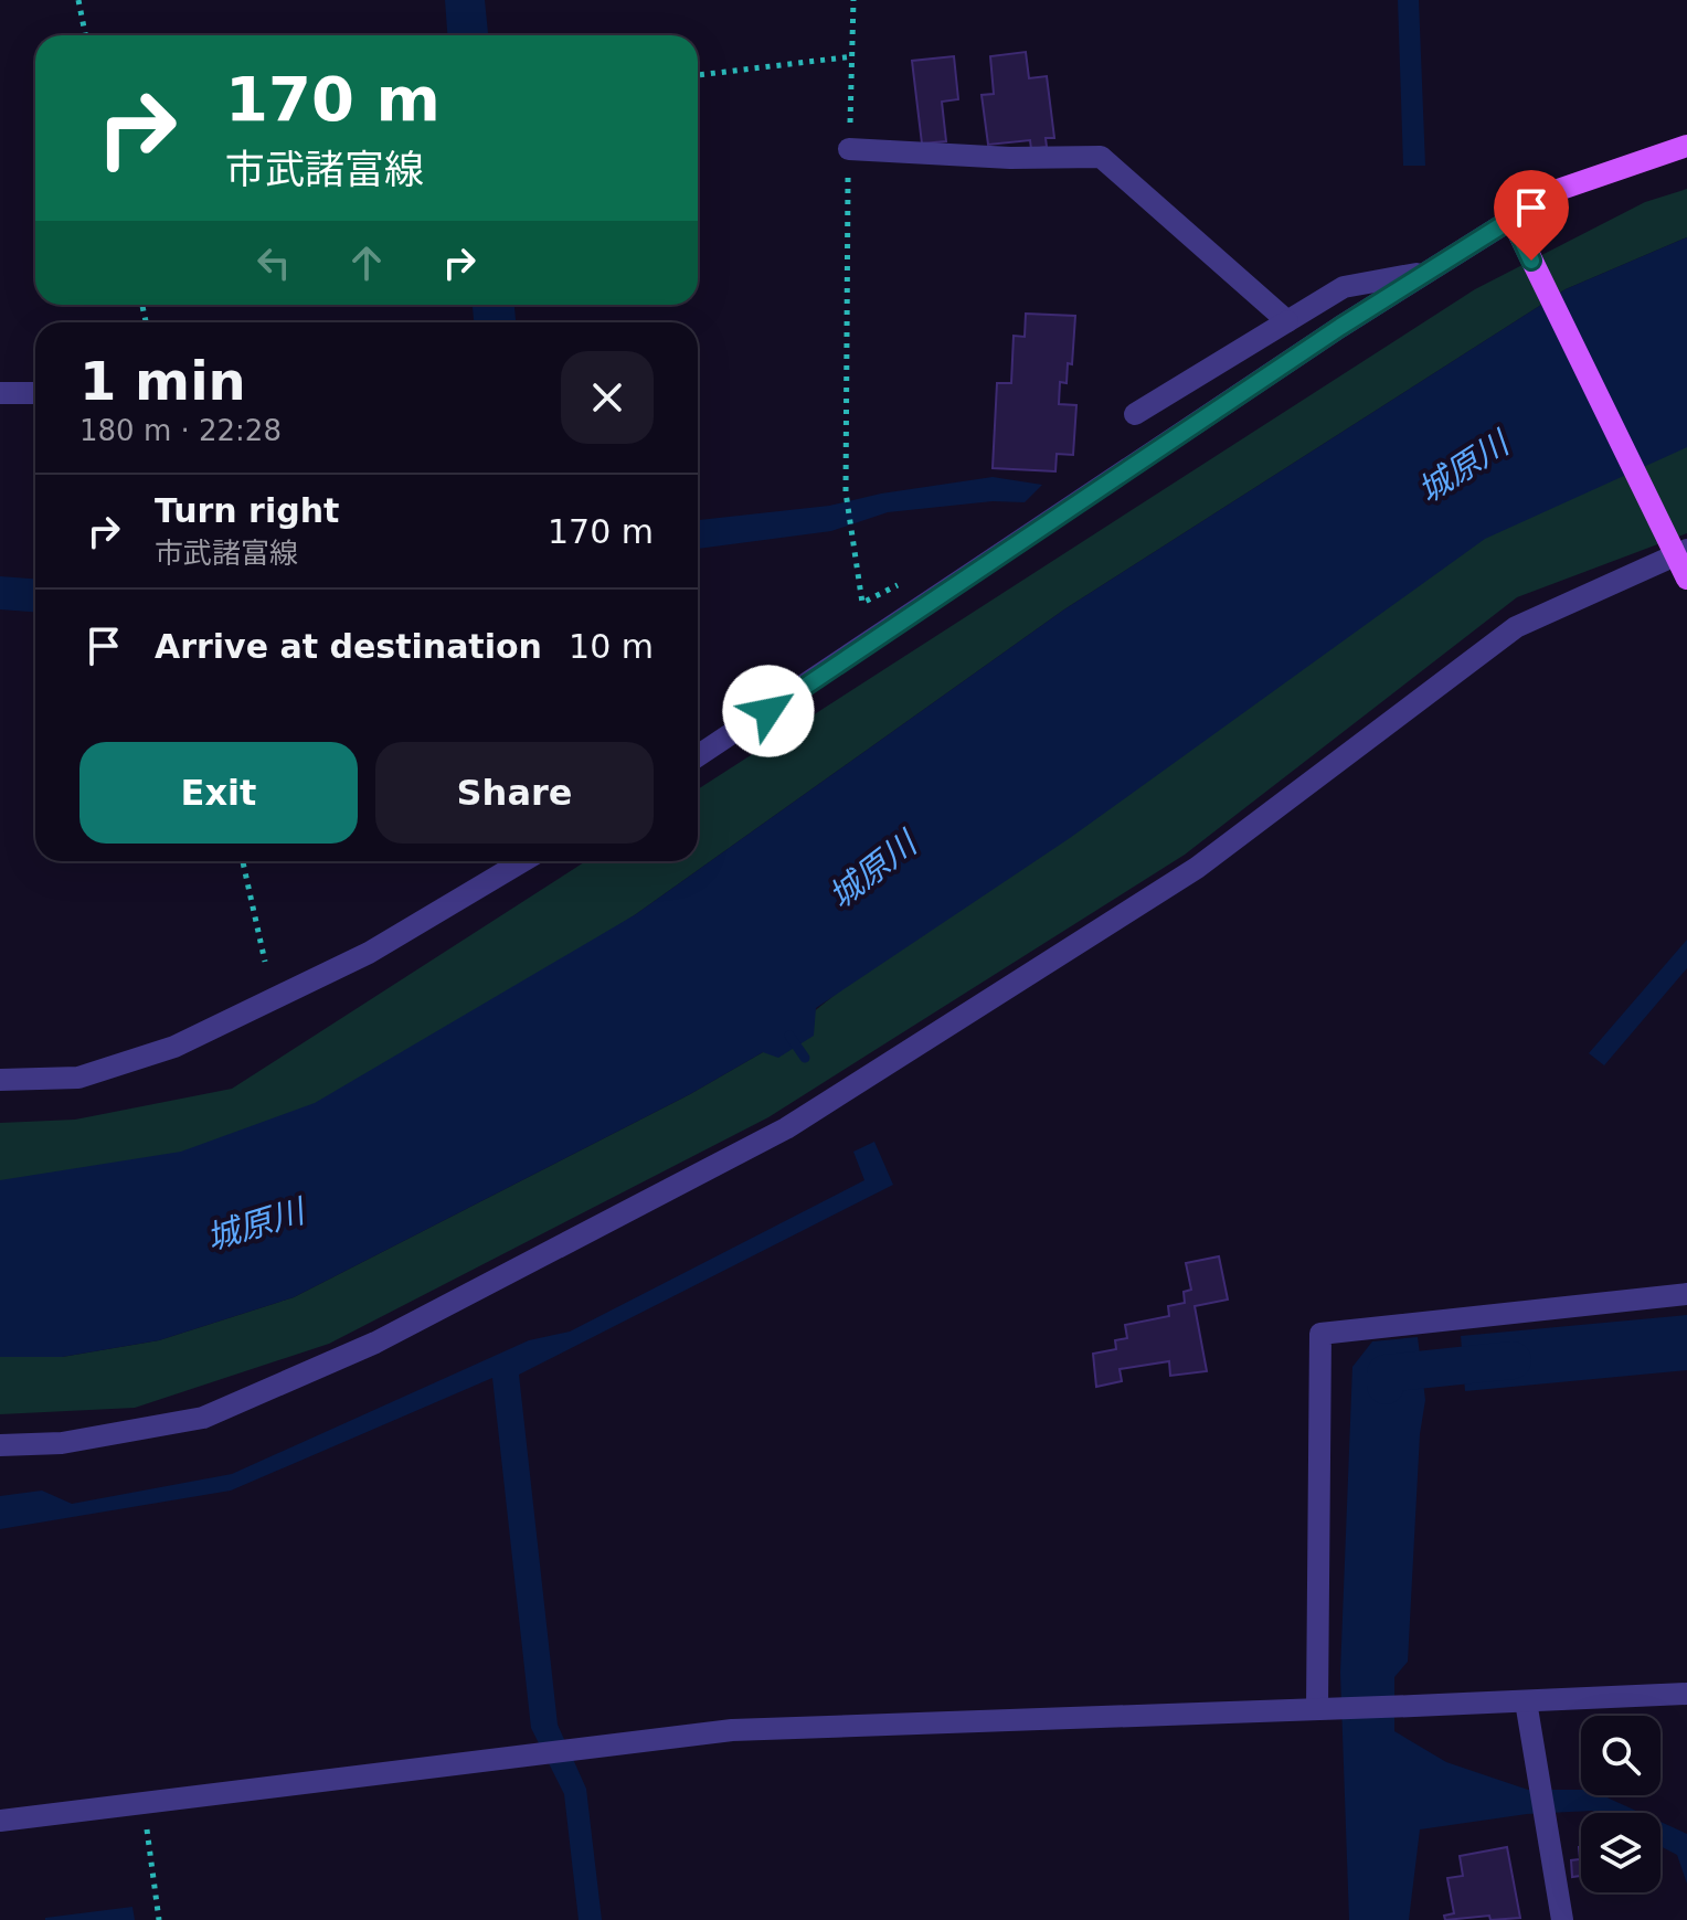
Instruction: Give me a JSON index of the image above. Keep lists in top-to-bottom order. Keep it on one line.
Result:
{"water":["城原川"],"page":{"turn":["170 m","市武諸富線"],"heading":["1 min","180 m · 22:28"],"list":[{"name":"Turn right","note":"市武諸富線","value":"170 m"},{"name":"Arrive at destination","value":"10 m"}],"buttons":["Exit","Share"]}}
